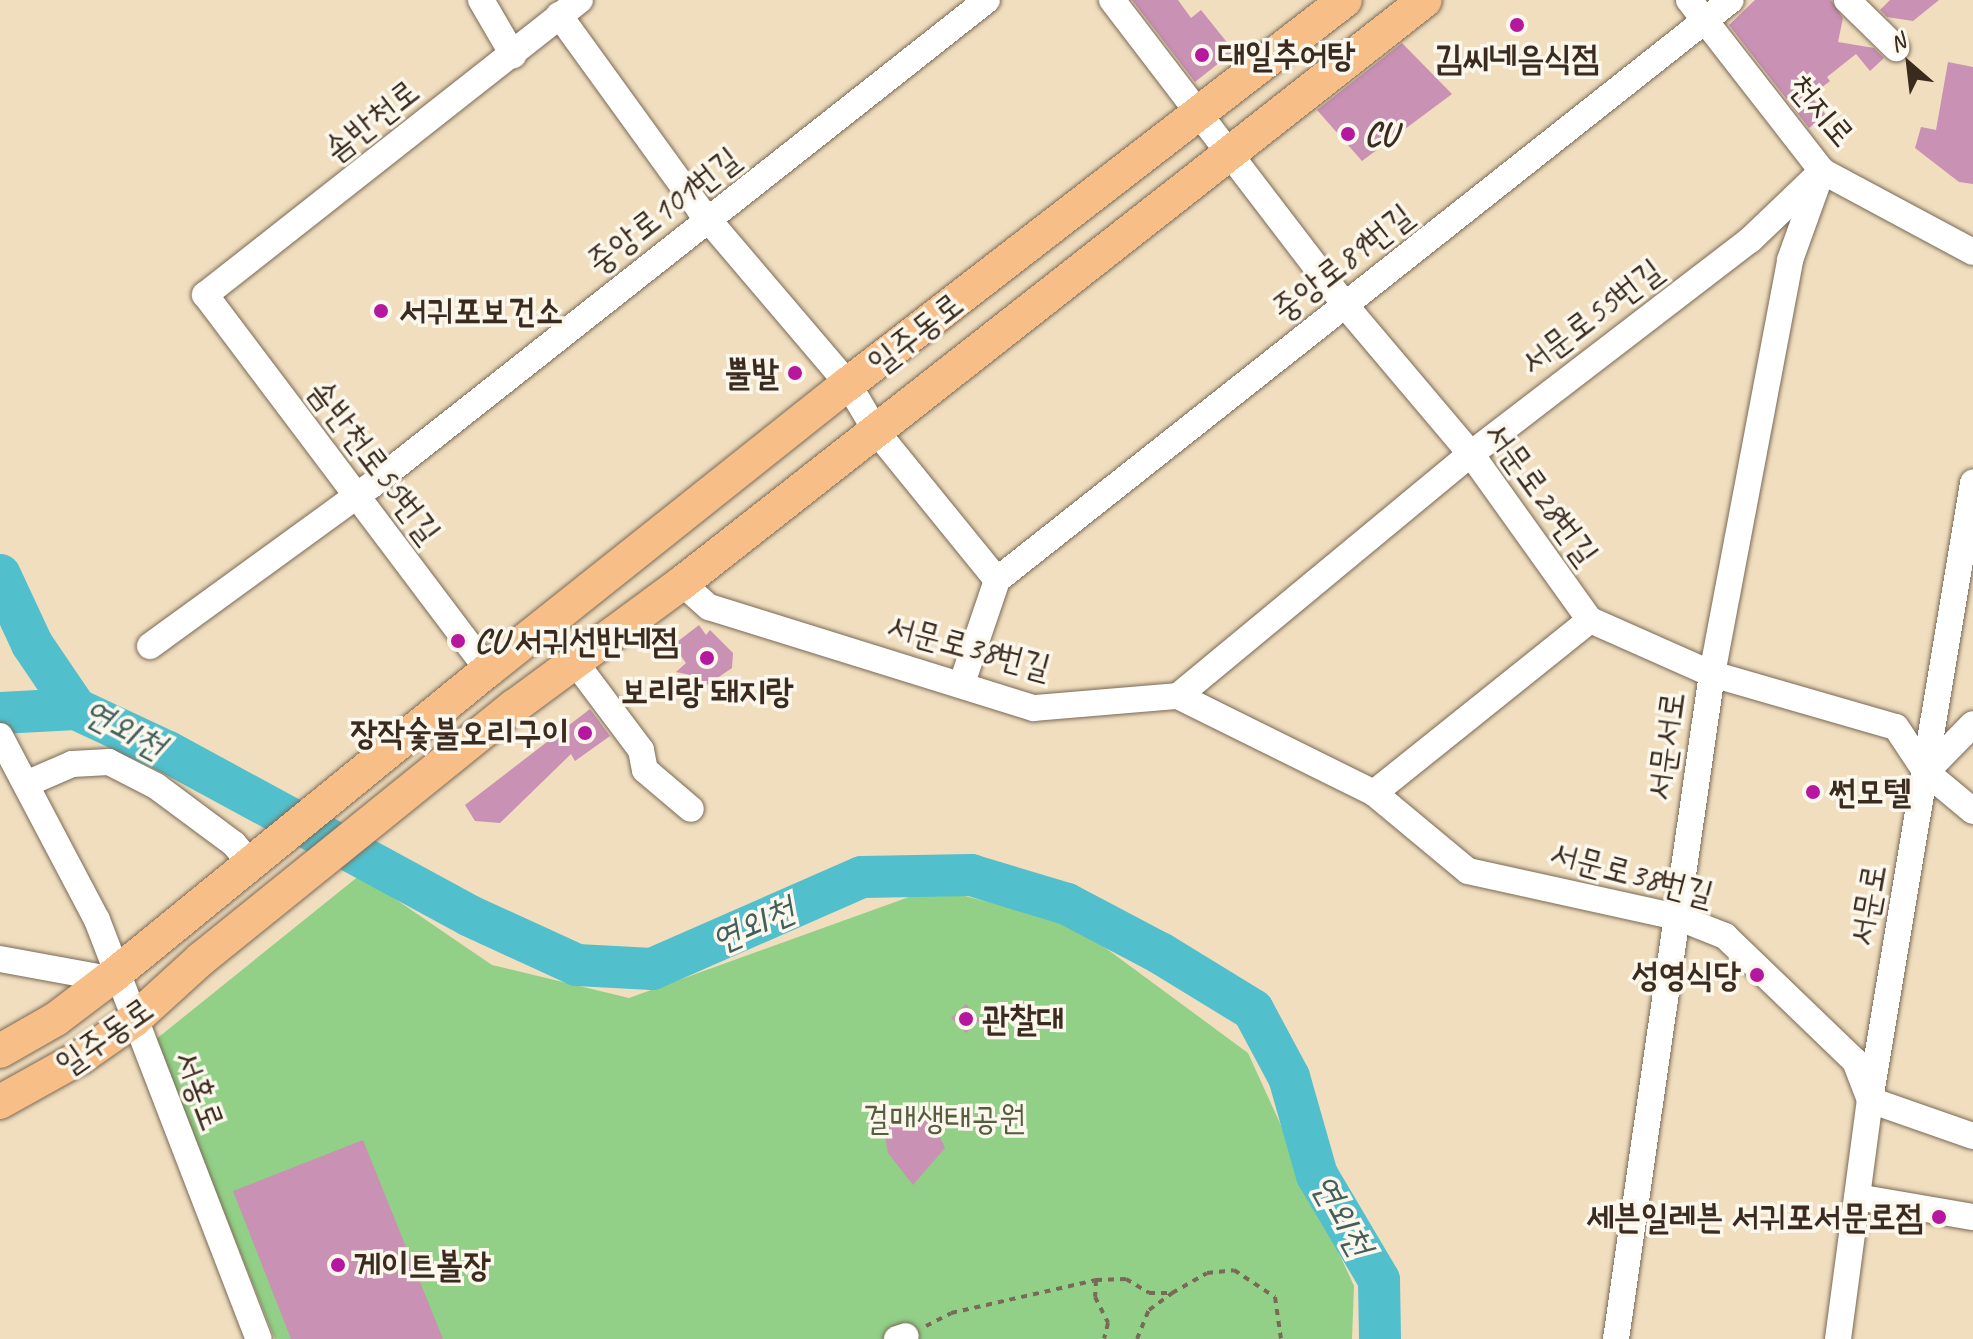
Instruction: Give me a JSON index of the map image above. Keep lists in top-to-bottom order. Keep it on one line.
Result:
{"streets":{"main road":["일주동로"],"street":["천지로","솜반천로","중앙로101번길","중앙로89번길","서문로55번길","솜반천로55번길","서문로28번길","서문로38번길","서문서로","서문로","서홍로"]},"crossings":[["천지로","중앙로89번길"],["천지로","서문로55번길"],["천지로","서문서로"],["솜반천로","솜반천로55번길"],["중앙로101번길","솜반천로55번길"],["중앙로89번길","서문로28번길"],["서문로55번길","서문로28번길"],["서문로55번길","서문로38번길"],["서문로55번길","서문서로"],["일주동로","솜반천로55번길"],["일주동로","서문로28번길"],["일주동로","서문로38번길"],["일주동로","서홍로"],["서문로28번길","서문서로"],["서문로28번길","서문로"],["서문로38번길","서문서로"],["서문로38번길","서문로"]],"water":["연외천"],"parks":["걸매생태공원"],"places":["김씨네음식점","대일추어탕","CU","서귀포보건소","뿔발","CU 서귀선반네점","보리랑 돼지랑","장작숯불오리구이","썬모텔","성영식당","관찰대","세븐일레븐 서귀포서문로점","게이트볼장"],"north":"top left"}
